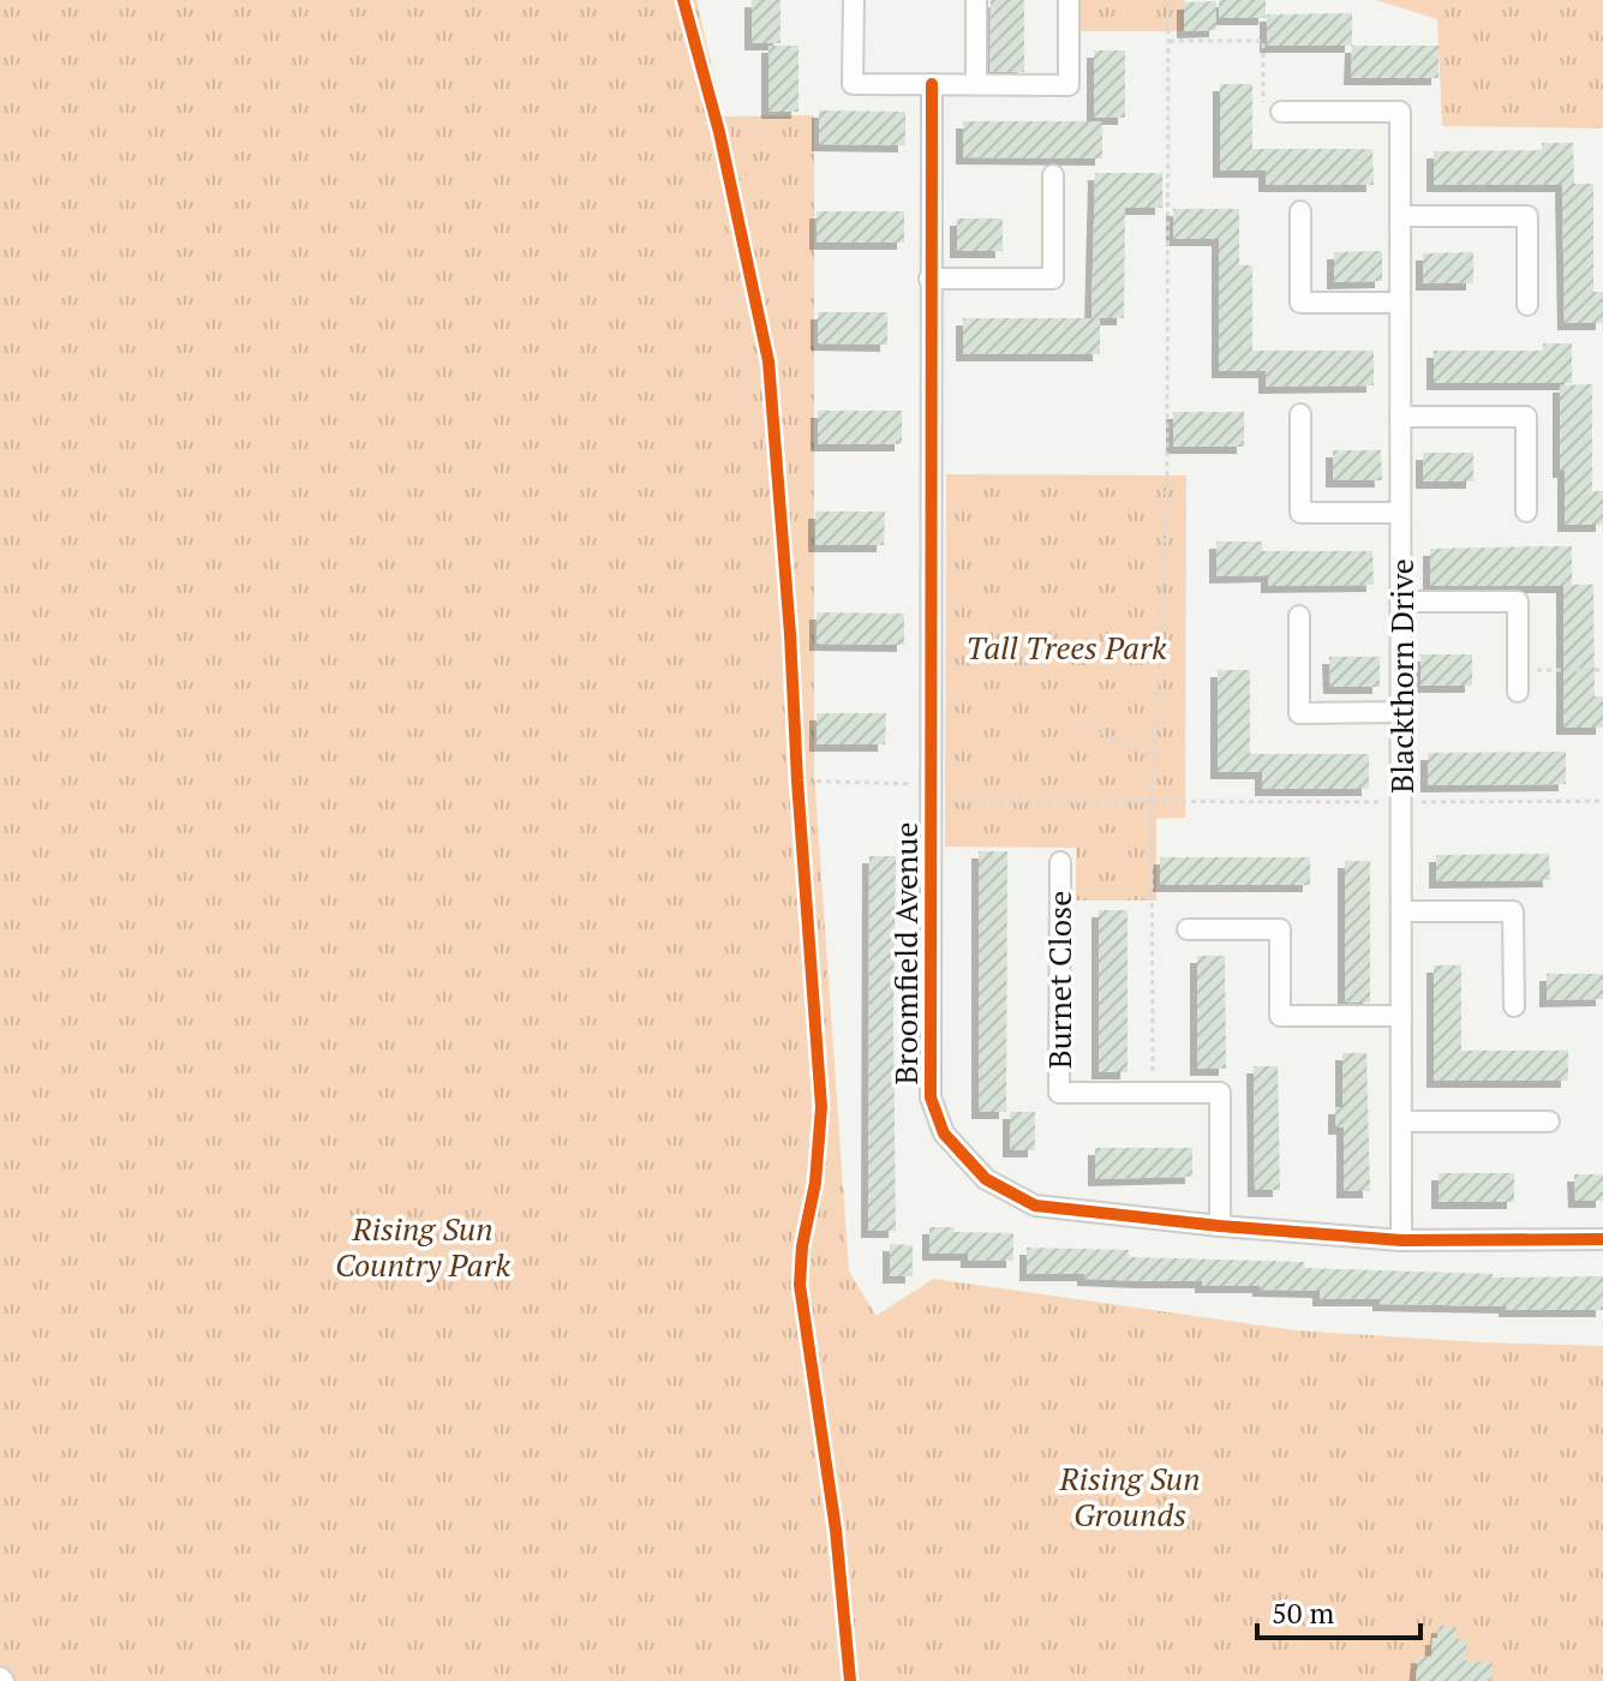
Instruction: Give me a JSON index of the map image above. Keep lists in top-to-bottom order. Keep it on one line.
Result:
{"streets":{"street":["Blackthorn Drive","Broomfield Avenue","Burnet Close"]},"crossings":[["Blackthorn Drive","Broomfield Avenue"],["Broomfield Avenue","Burnet Close"]],"parks":["Tall Trees Park","Rising Sun Country Park","Rising Sun Grounds"],"scale_bar":"50 m"}
